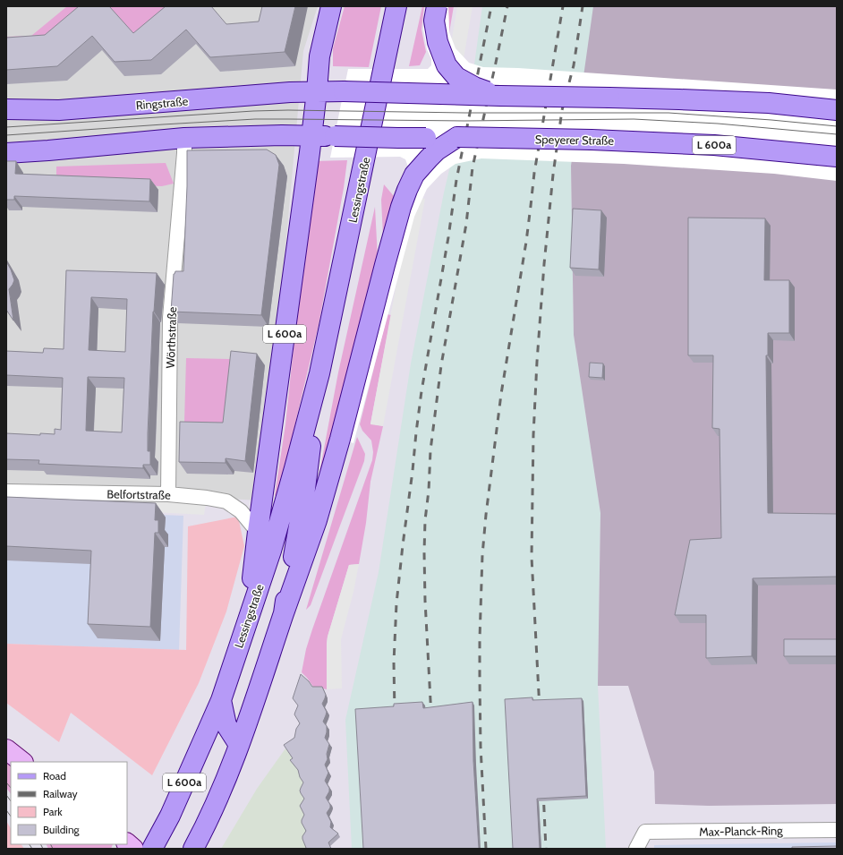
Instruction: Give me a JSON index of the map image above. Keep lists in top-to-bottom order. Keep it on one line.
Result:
{"streets":{"main road":["Ringstraße","Speyerer Straße","L 600a","Lessingstraße"],"street":["Wörthstraße","Belfortstraße","Max-Planck-Ring"]},"crossings":[["Speyerer Straße","L 600a"],["L 600a","Lessingstraße"],["L 600a","Belfortstraße"],["Wörthstraße","Belfortstraße"]],"legend":["Road","Railway","Park","Building"]}
